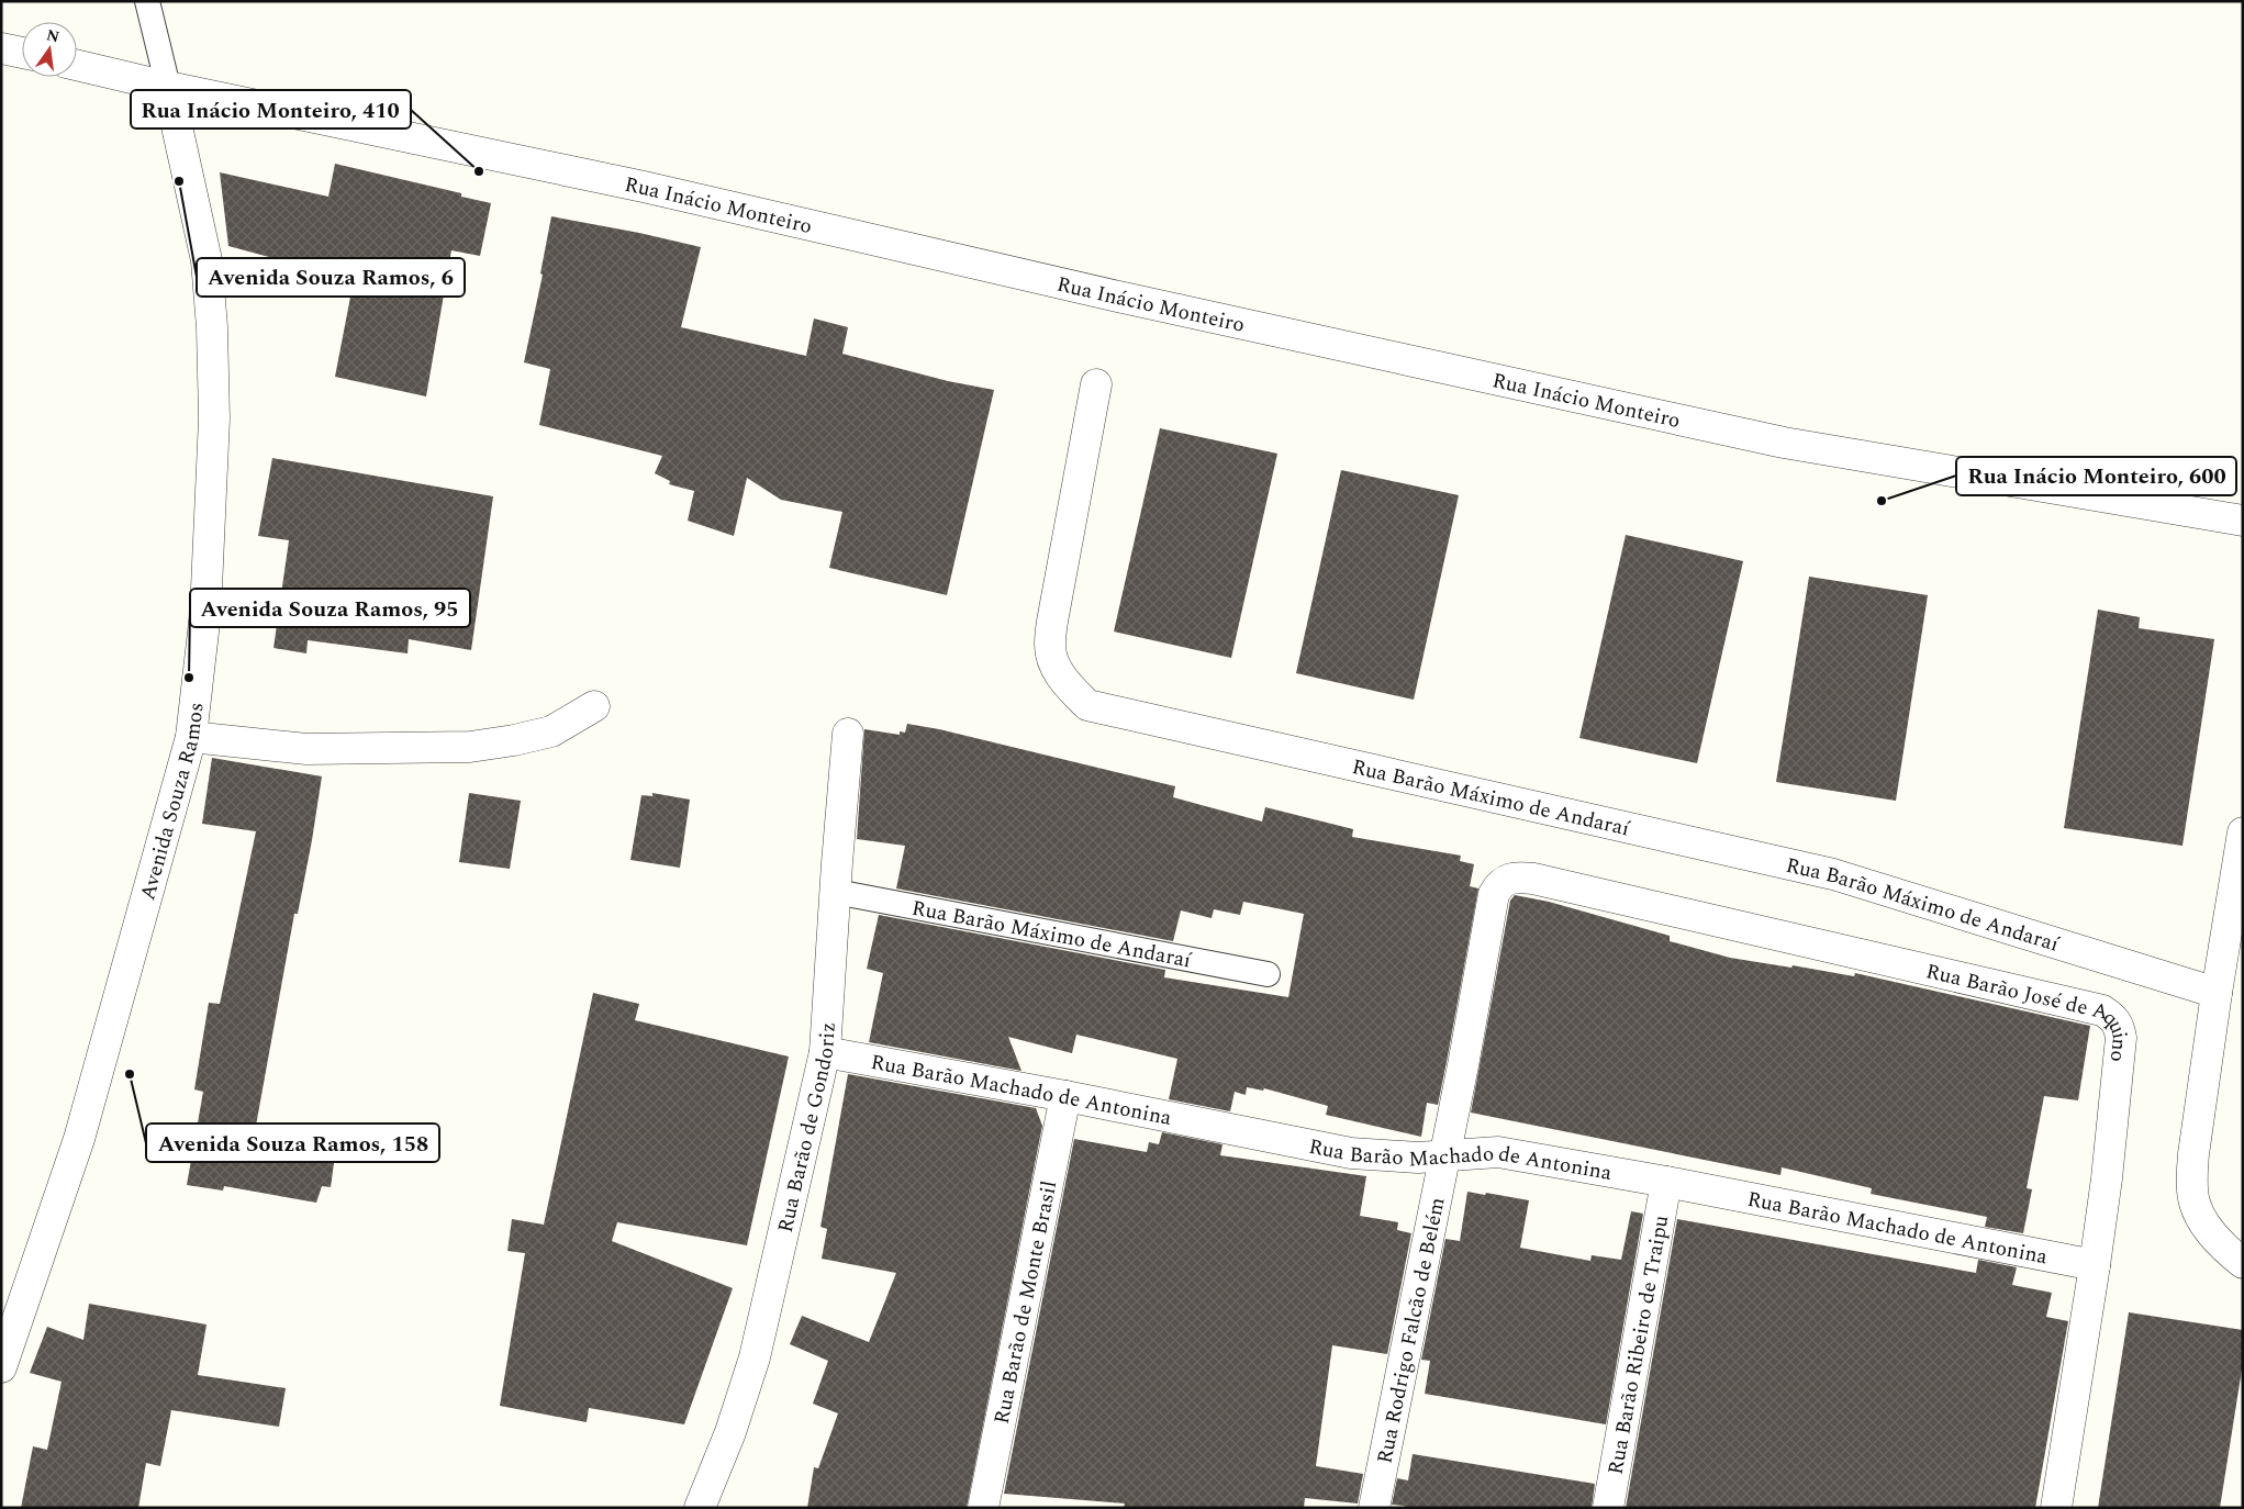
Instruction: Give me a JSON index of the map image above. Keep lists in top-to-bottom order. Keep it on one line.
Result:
{"streets":{"street":["Rua Inácio Monteiro","Rua Barão Máximo de Andaraí","Avenida Souza Ramos","Rua Barão José de Aquino","Rua Barão Machado de Antonina","Rua Barão de Gondoriz","Rua Barão de Monte Brasil","Rua Rodrigo Falcão de Belém","Rua Barão Ribeiro de Traipu"]},"crossings":[["Rua Inácio Monteiro","Avenida Souza Ramos"],["Rua Barão Máximo de Andaraí","Rua Barão de Gondoriz"],["Rua Barão José de Aquino","Rua Barão Machado de Antonina"],["Rua Barão José de Aquino","Rua Rodrigo Falcão de Belém"],["Rua Barão Machado de Antonina","Rua Barão de Gondoriz"],["Rua Barão Machado de Antonina","Rua Barão de Monte Brasil"],["Rua Barão Machado de Antonina","Rua Rodrigo Falcão de Belém"],["Rua Barão Machado de Antonina","Rua Barão Ribeiro de Traipu"]],"places":["Rua Inácio Monteiro, 410","Avenida Souza Ramos, 6","Rua Inácio Monteiro, 600","Avenida Souza Ramos, 95","Avenida Souza Ramos, 158"],"north":"top"}
